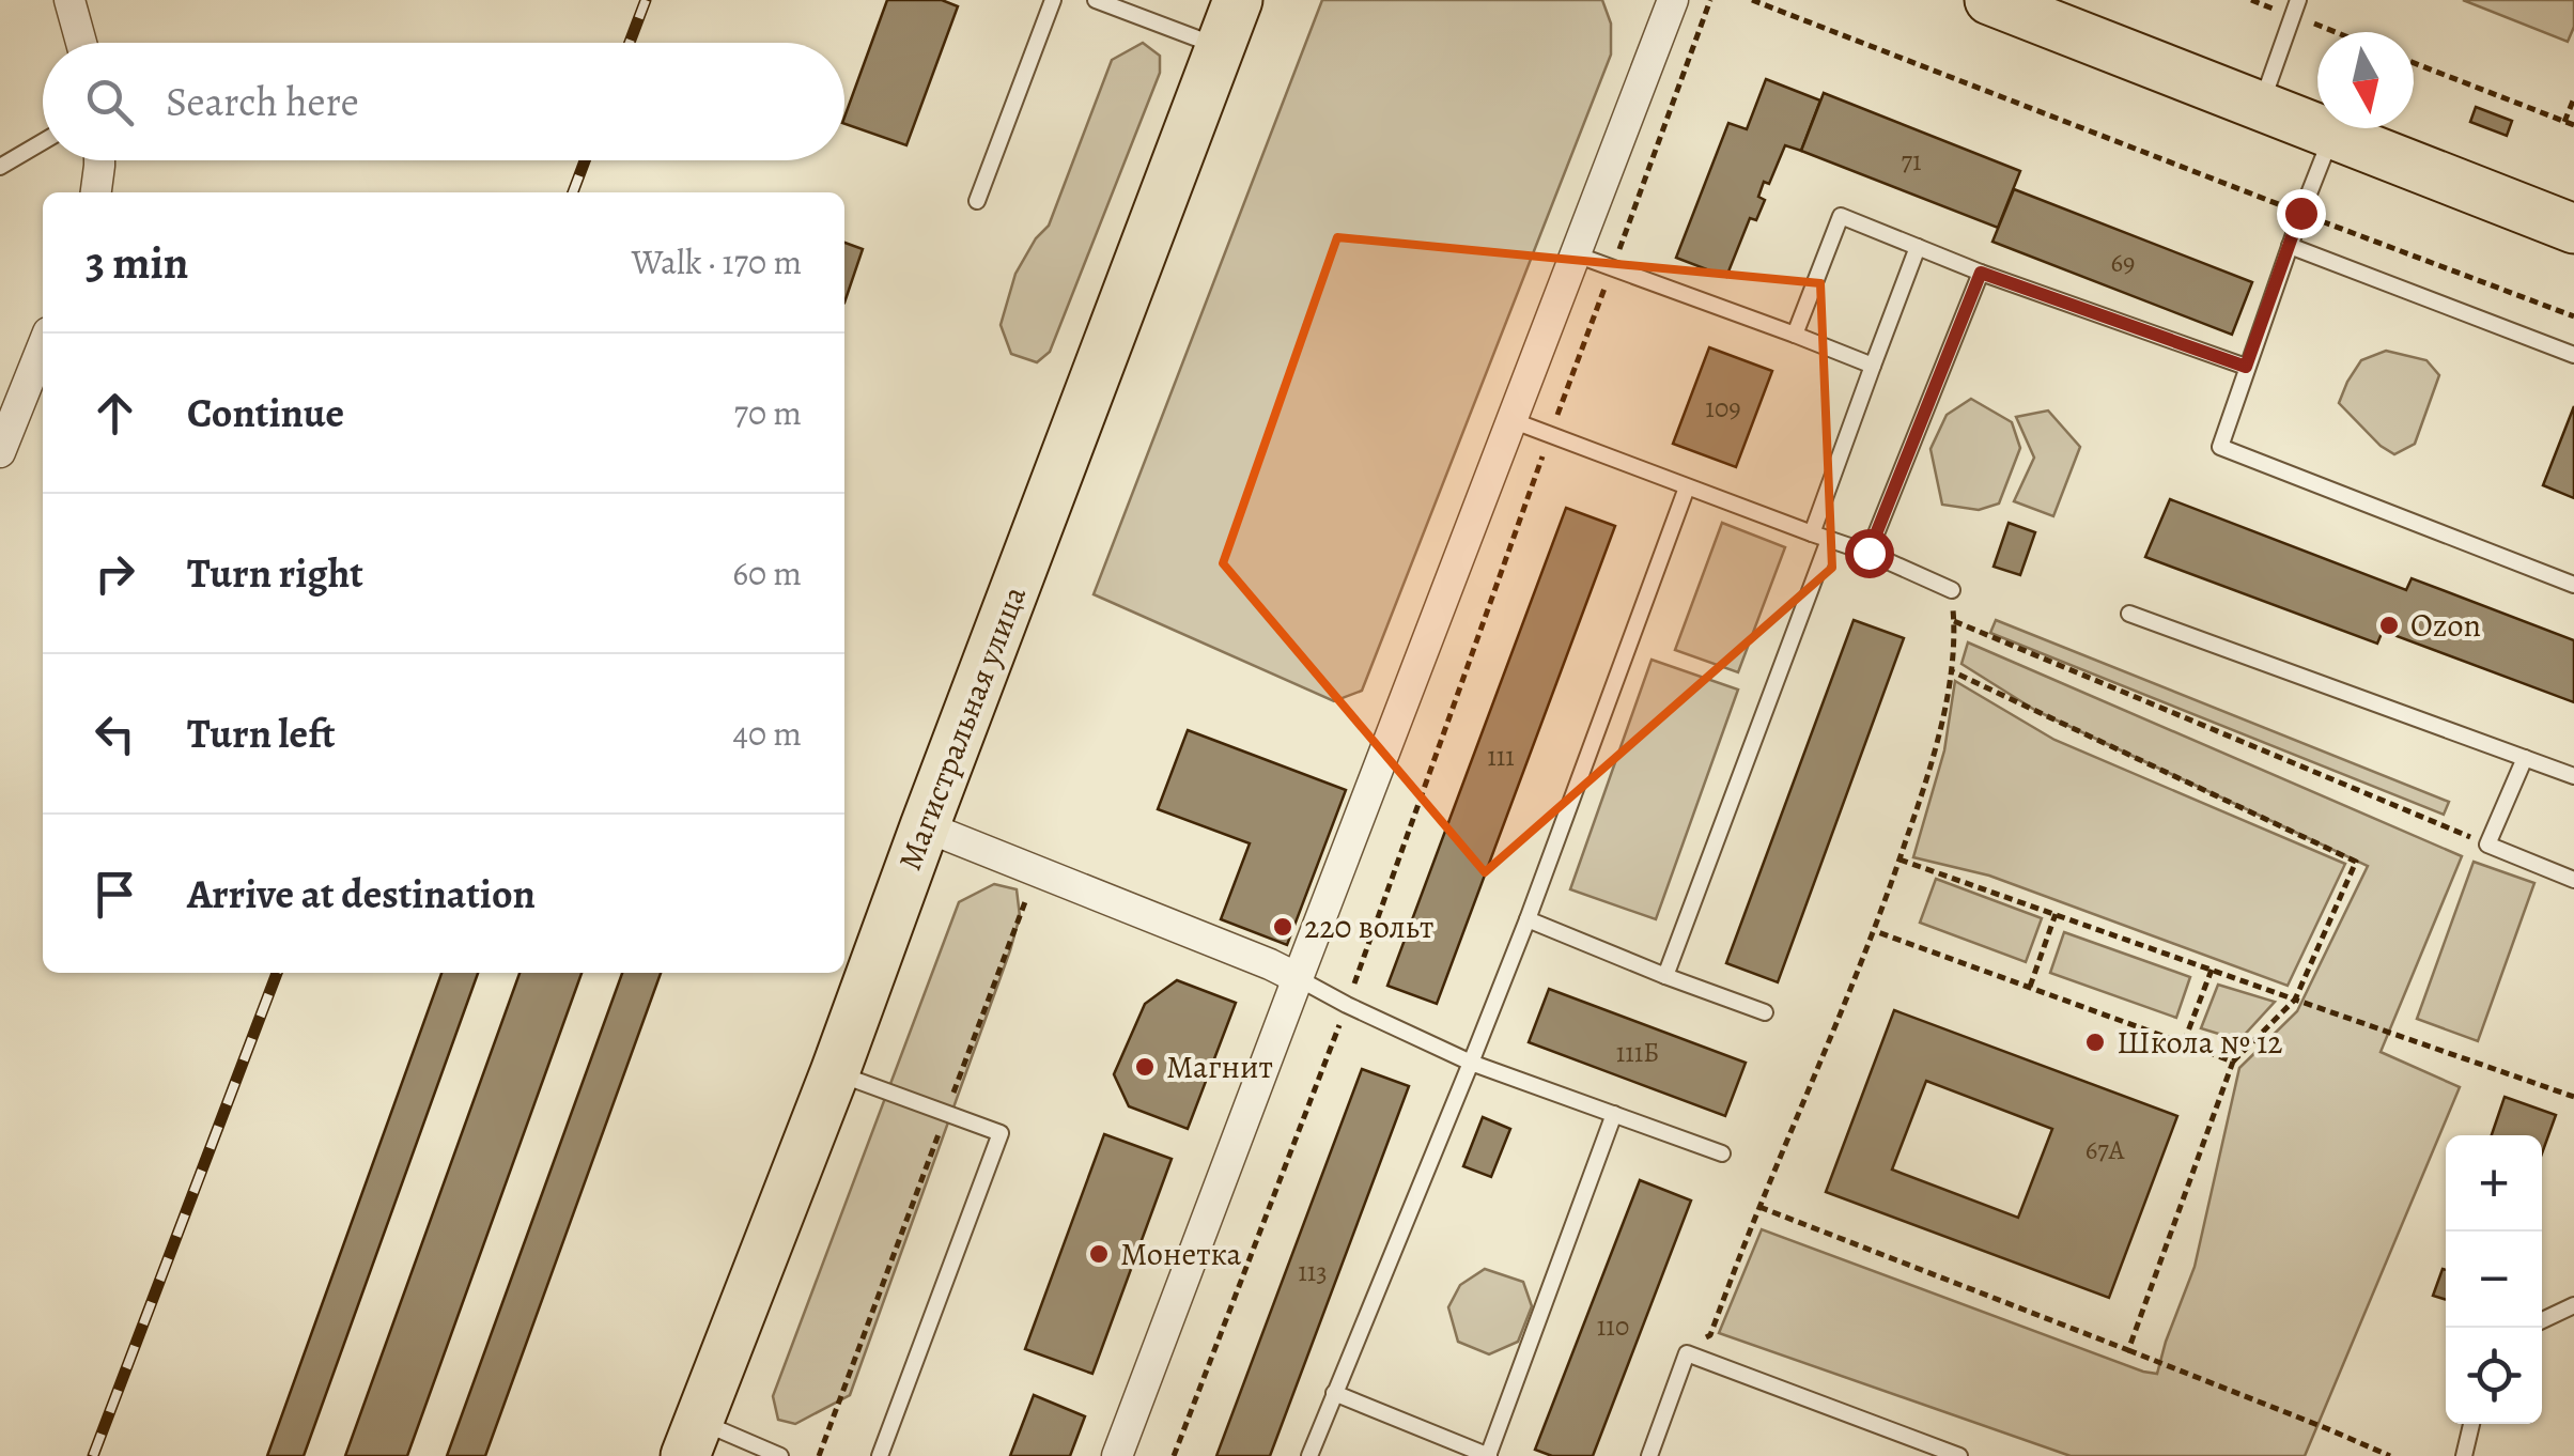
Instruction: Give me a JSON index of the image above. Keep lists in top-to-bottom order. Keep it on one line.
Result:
{"streets":{"main road":["Магистральная улица"]},"places":["Ozon","220 вольт","Школа № 12","Магнит","Монетка"],"house_numbers":["71","69","109","111","111Б","67А","113","110"],"north":"bottom","page":{"search":"Search here","heading":["3 min","Walk · 170 m"],"list":[["Continue","70 m"],["Turn right","60 m"],["Turn left","40 m"],"Arrive at destination"],"map_buttons":["+","−"]}}
